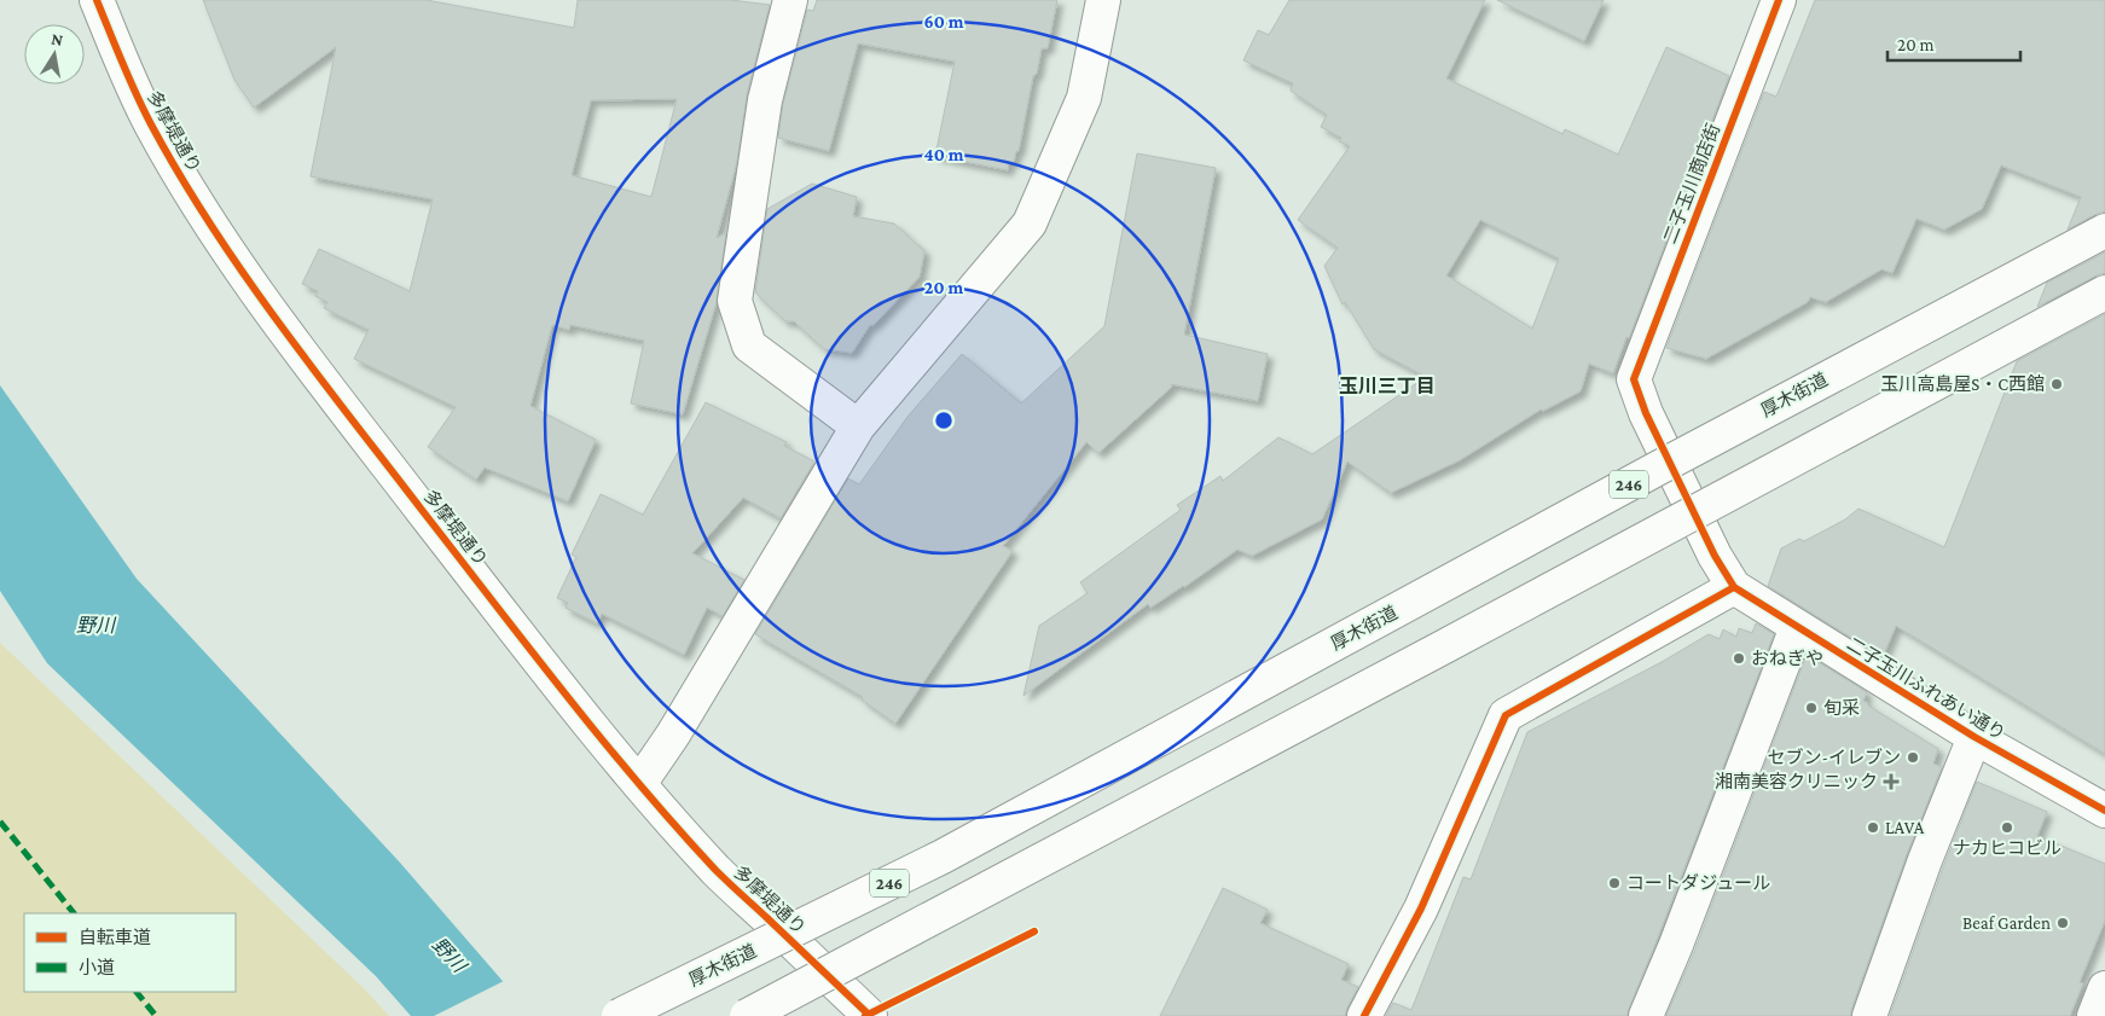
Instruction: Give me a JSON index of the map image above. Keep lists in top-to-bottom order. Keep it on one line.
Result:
{"streets":{"main road":["多摩堤通り","二子玉川商店街","厚木街道","246","二子玉川ふれあい通り"]},"crossings":[["二子玉川商店街","二子玉川ふれあい通り"]],"districts":["玉川三丁目"],"water":["野川"],"places":{"other":["玉川高島屋S・C西館","おねぎや","旬采","セブン-イレブン","LAVA","ナカヒコビル","コートダジュール","Beaf Garden"],"health":["湘南美容クリニック"]},"legend":["自転車道","小道"],"scale_bar":"20 m","north":"top","rings":["60 m","40 m","20 m"]}
